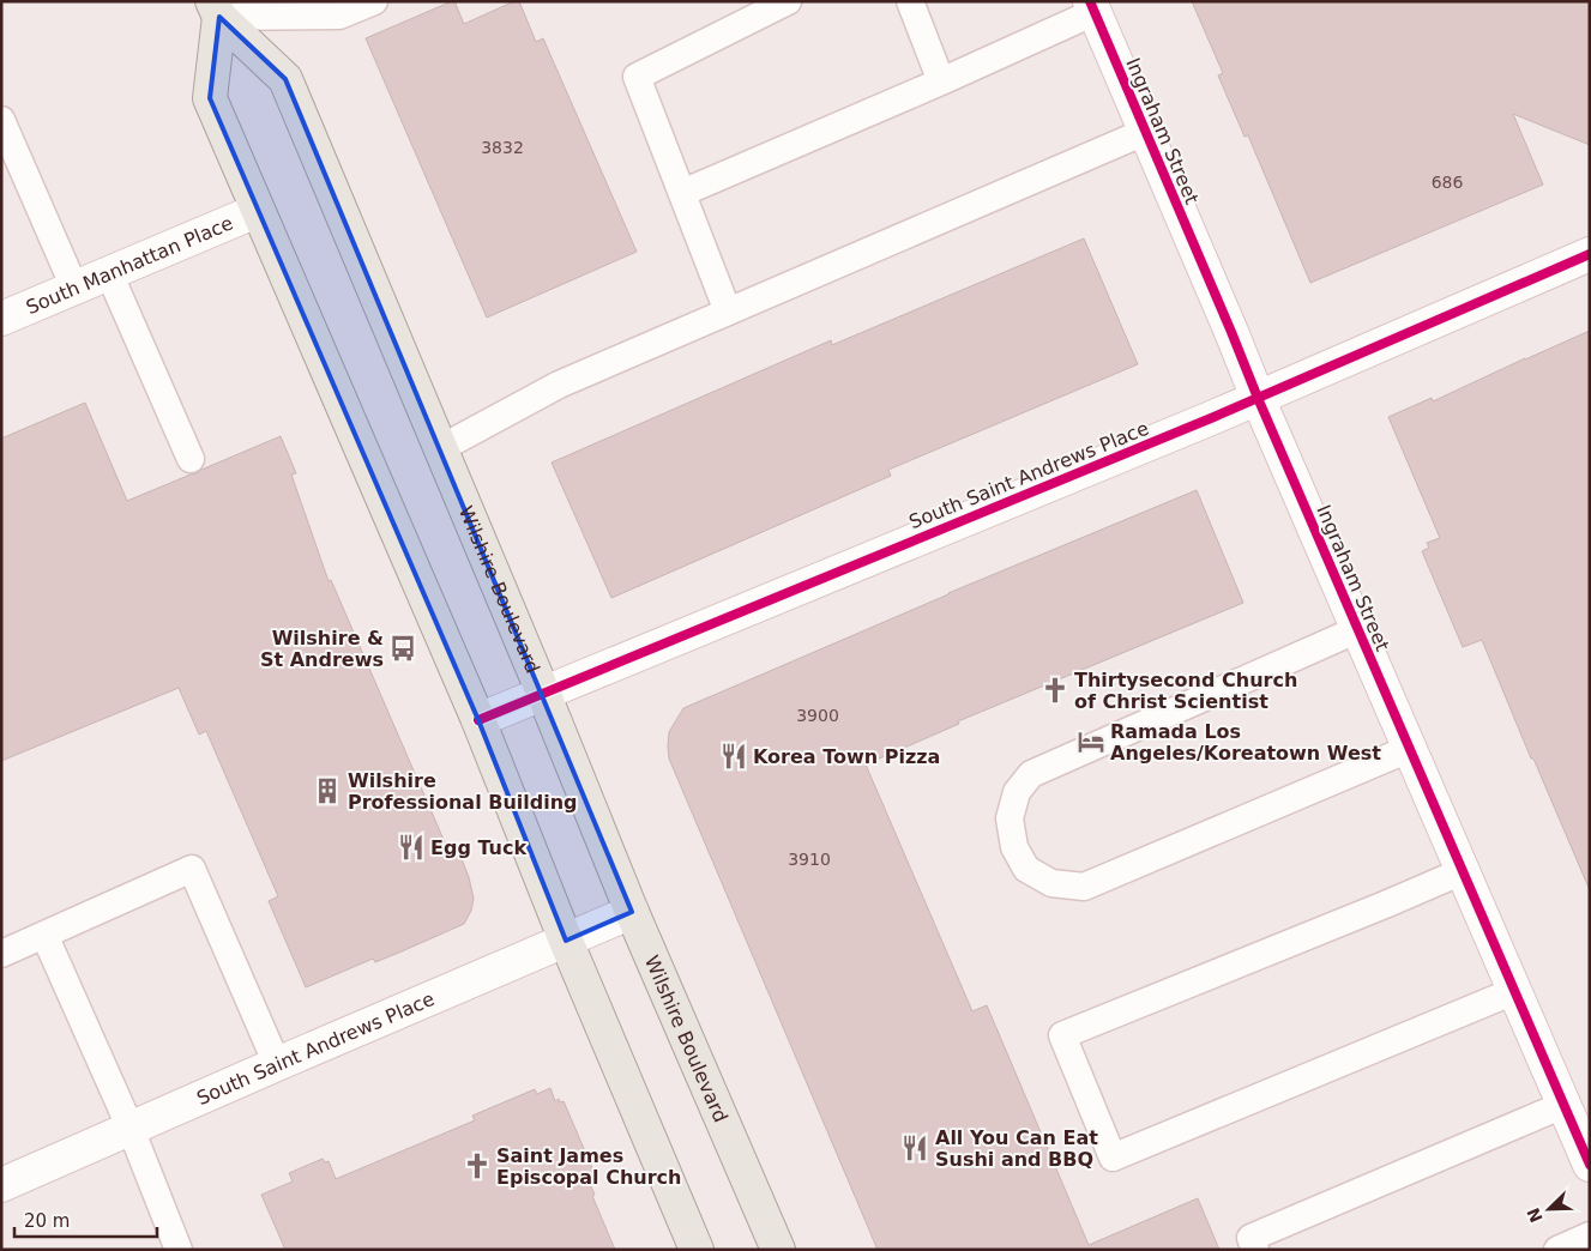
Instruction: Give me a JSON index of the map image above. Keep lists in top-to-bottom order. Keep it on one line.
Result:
{"streets":{"main road":["Wilshire Boulevard"],"street":["Ingraham Street","South Manhattan Place","South Saint Andrews Place"]},"crossings":[["Ingraham Street","South Saint Andrews Place"],["South Saint Andrews Place","Wilshire Boulevard"]],"places":{"bus stop":["Wilshire & St Andrews"],"church":["Thirtysecond Church of Christ Scientist","Saint James Episcopal Church"],"hotel":["Ramada Los Angeles/Koreatown West"],"restaurant":["Korea Town Pizza","Egg Tuck","All You Can Eat Sushi and BBQ"],"building":["Wilshire Professional Building"]},"house_numbers":["3832","686","3900","3910"],"scale_bar":"20 m","north":"bottom left"}
